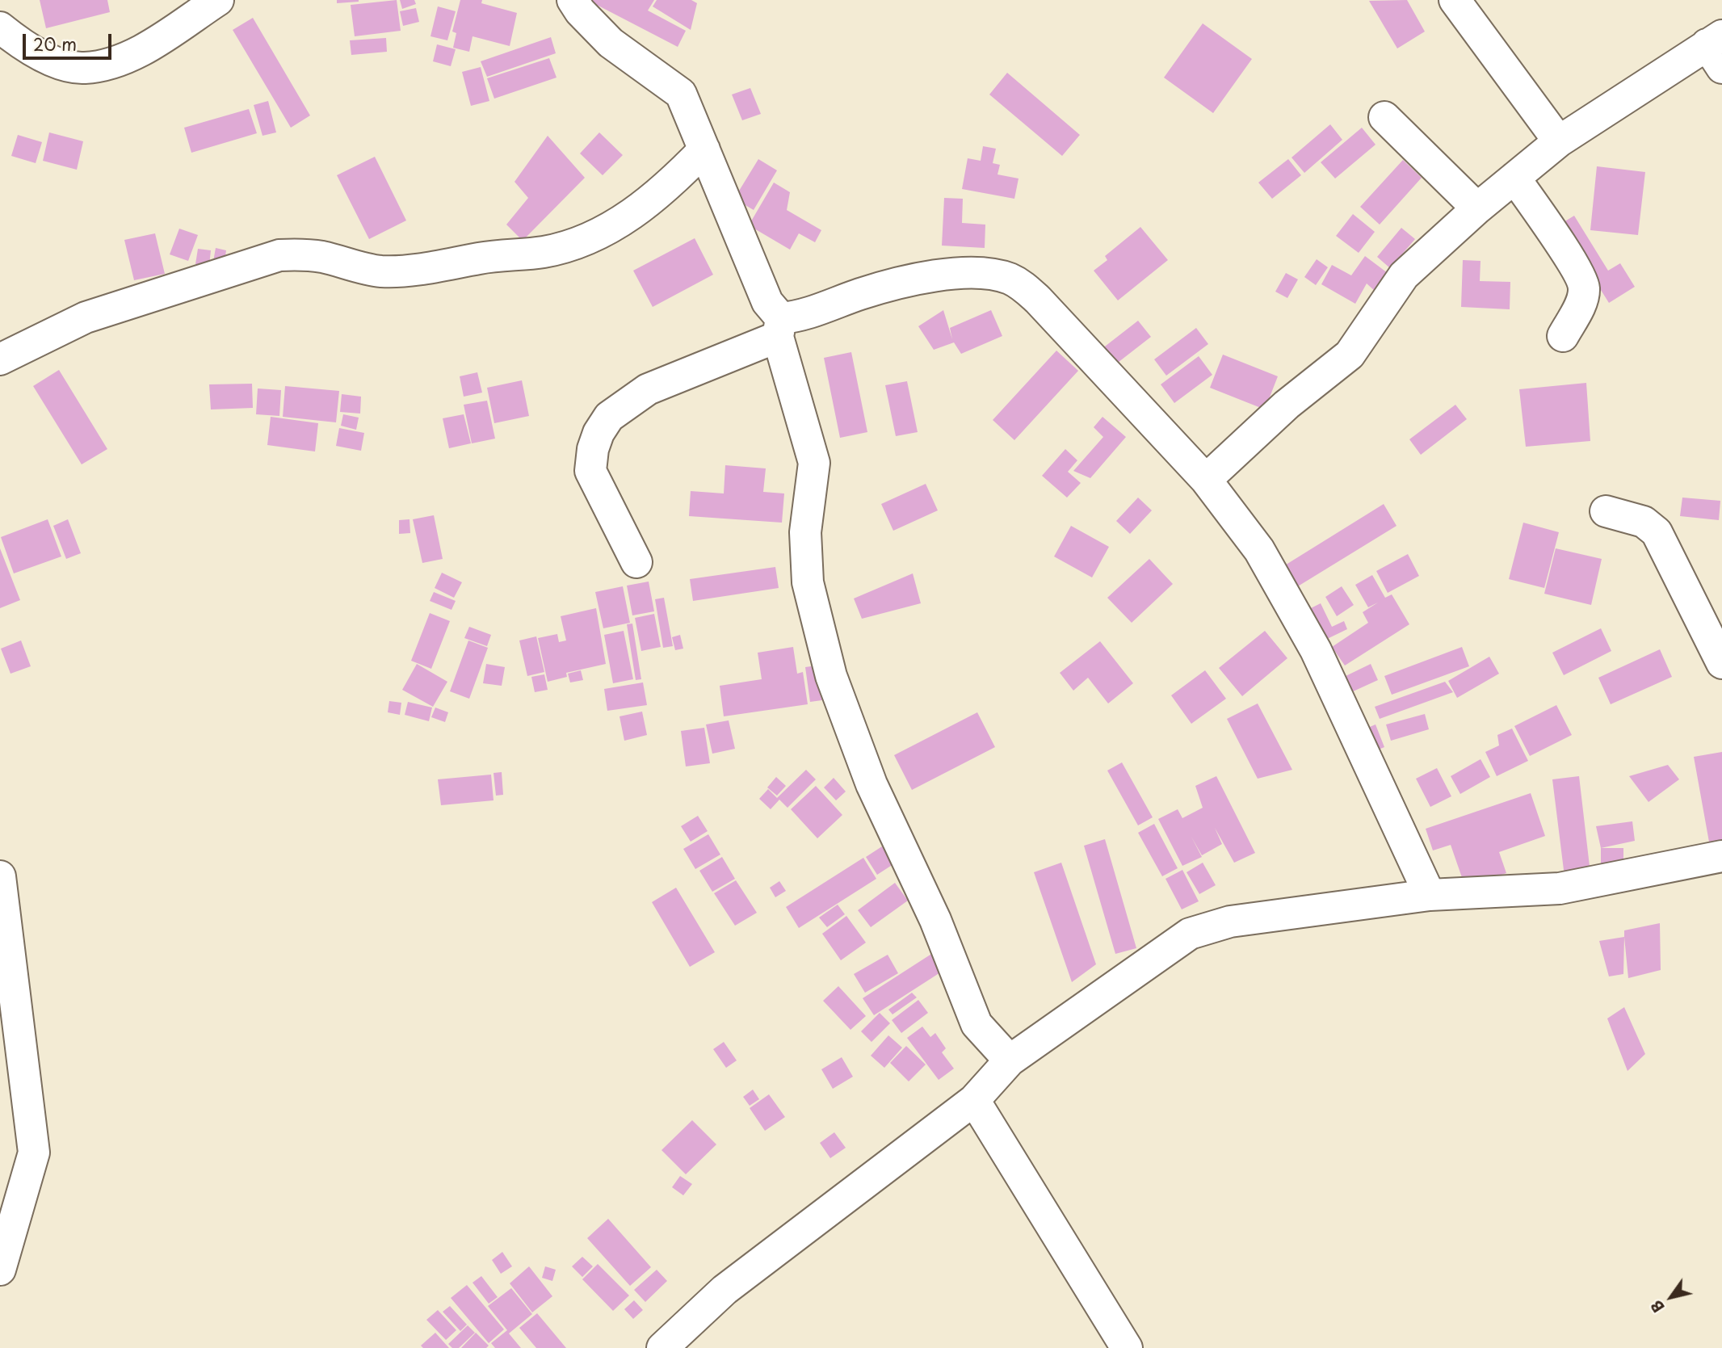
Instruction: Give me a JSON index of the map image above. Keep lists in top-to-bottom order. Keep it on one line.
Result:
{"scale_bar":"20 m","north":"bottom left"}
